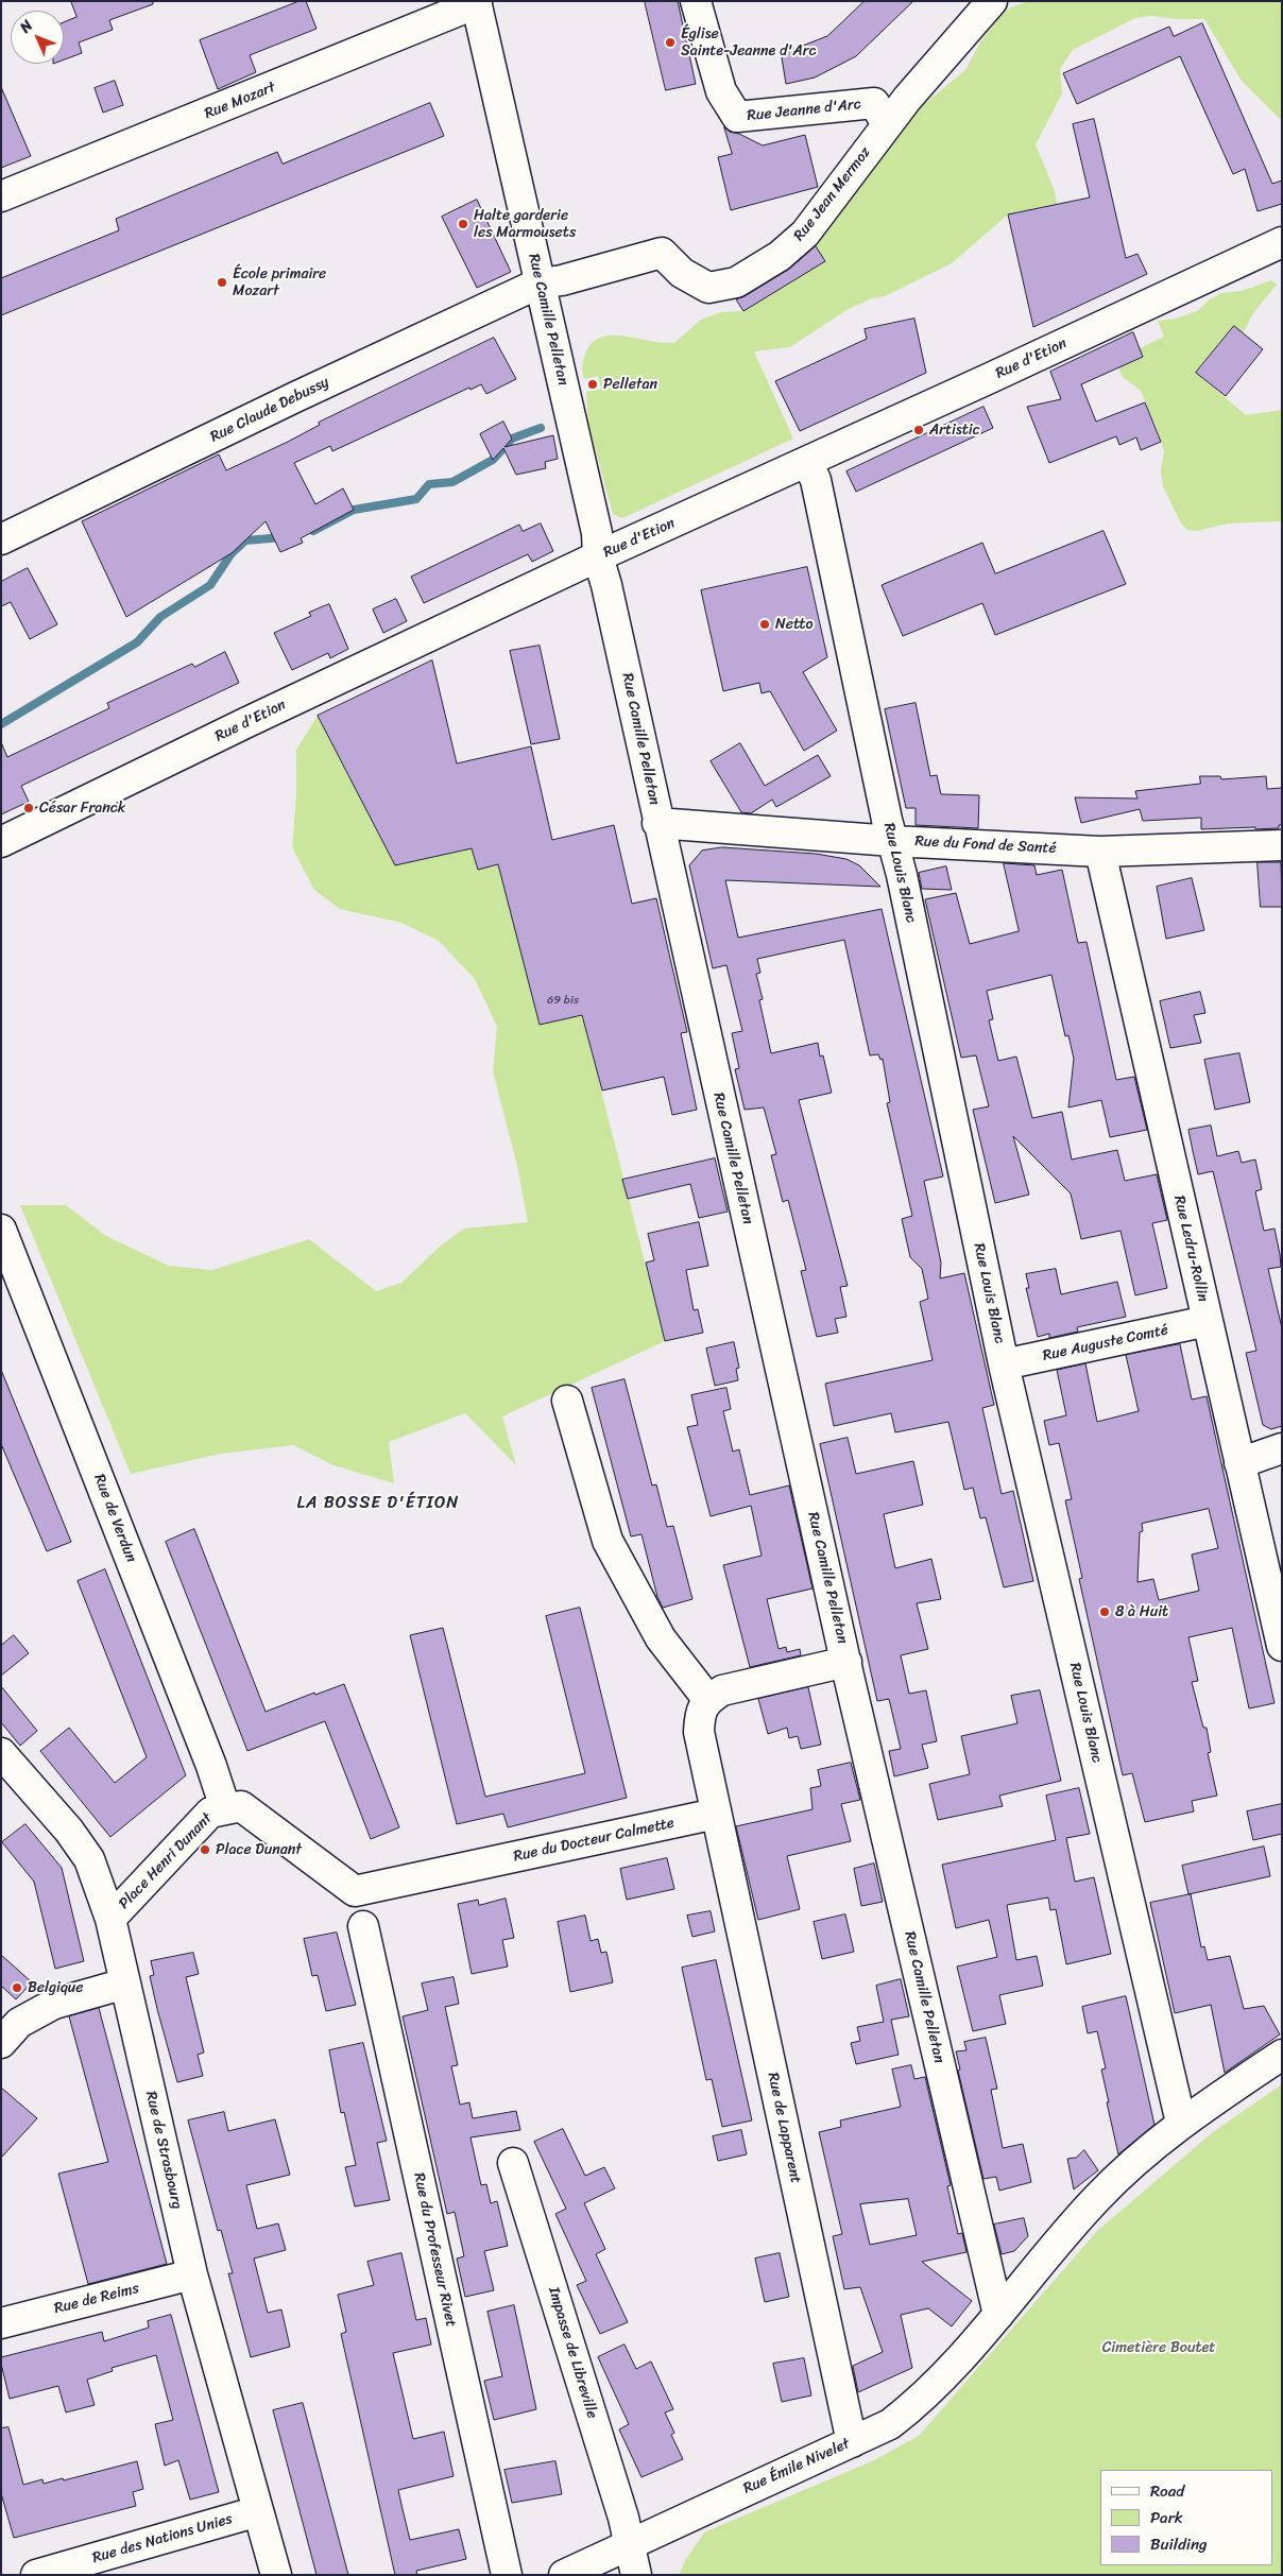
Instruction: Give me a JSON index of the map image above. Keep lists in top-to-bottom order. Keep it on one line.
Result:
{"streets":{"street":["Rue Mozart","Rue Jeanne d'Arc","Rue Jean Mermoz","Rue Camille Pelletan","Rue d'Etion","Rue Claude Debussy","Rue du Fond de Santé","Rue Louis Blanc","Rue Ledru-Rollin","Rue Auguste Comté","Rue de Verdun","Rue du Docteur Calmette","Place Henri Dunant","Rue de Lapparent","Rue de Strasbourg","Rue du Professeur Rivet","Rue de Reims","Impasse de Libreville","Rue Émile Nivelet","Rue des Nations Unies"]},"crossings":[["Rue Mozart","Rue Camille Pelletan"],["Rue Jeanne d'Arc","Rue Jean Mermoz"],["Rue Jean Mermoz","Rue Camille Pelletan"],["Rue Jean Mermoz","Rue Claude Debussy"],["Rue Camille Pelletan","Rue d'Etion"],["Rue Camille Pelletan","Rue Claude Debussy"],["Rue Camille Pelletan","Rue du Fond de Santé"],["Rue Camille Pelletan","Rue Émile Nivelet"],["Rue d'Etion","Rue Louis Blanc"],["Rue du Fond de Santé","Rue Louis Blanc"],["Rue du Fond de Santé","Rue Ledru-Rollin"],["Rue Louis Blanc","Rue Auguste Comté"],["Rue Louis Blanc","Rue Émile Nivelet"],["Rue Ledru-Rollin","Rue Auguste Comté"],["Rue de Verdun","Place Henri Dunant"],["Rue du Docteur Calmette","Place Henri Dunant"],["Rue du Docteur Calmette","Rue de Lapparent"],["Place Henri Dunant","Rue de Strasbourg"],["Rue de Lapparent","Rue Émile Nivelet"],["Rue de Strasbourg","Rue de Reims"],["Rue de Strasbourg","Rue des Nations Unies"],["Impasse de Libreville","Rue Émile Nivelet"]],"districts":["LA BOSSE D'ÉTION"],"parks":["Cimetière Boutet"],"places":["Église Sainte-Jeanne d'Arc","Halte garderie les Marmousets","École primaire Mozart","Pelletan","Artistic","Netto","César Franck","8 à Huit","Place Dunant","Belgique"],"house_numbers":["69 bis"],"legend":["Road","Park","Building"],"north":"top left"}
